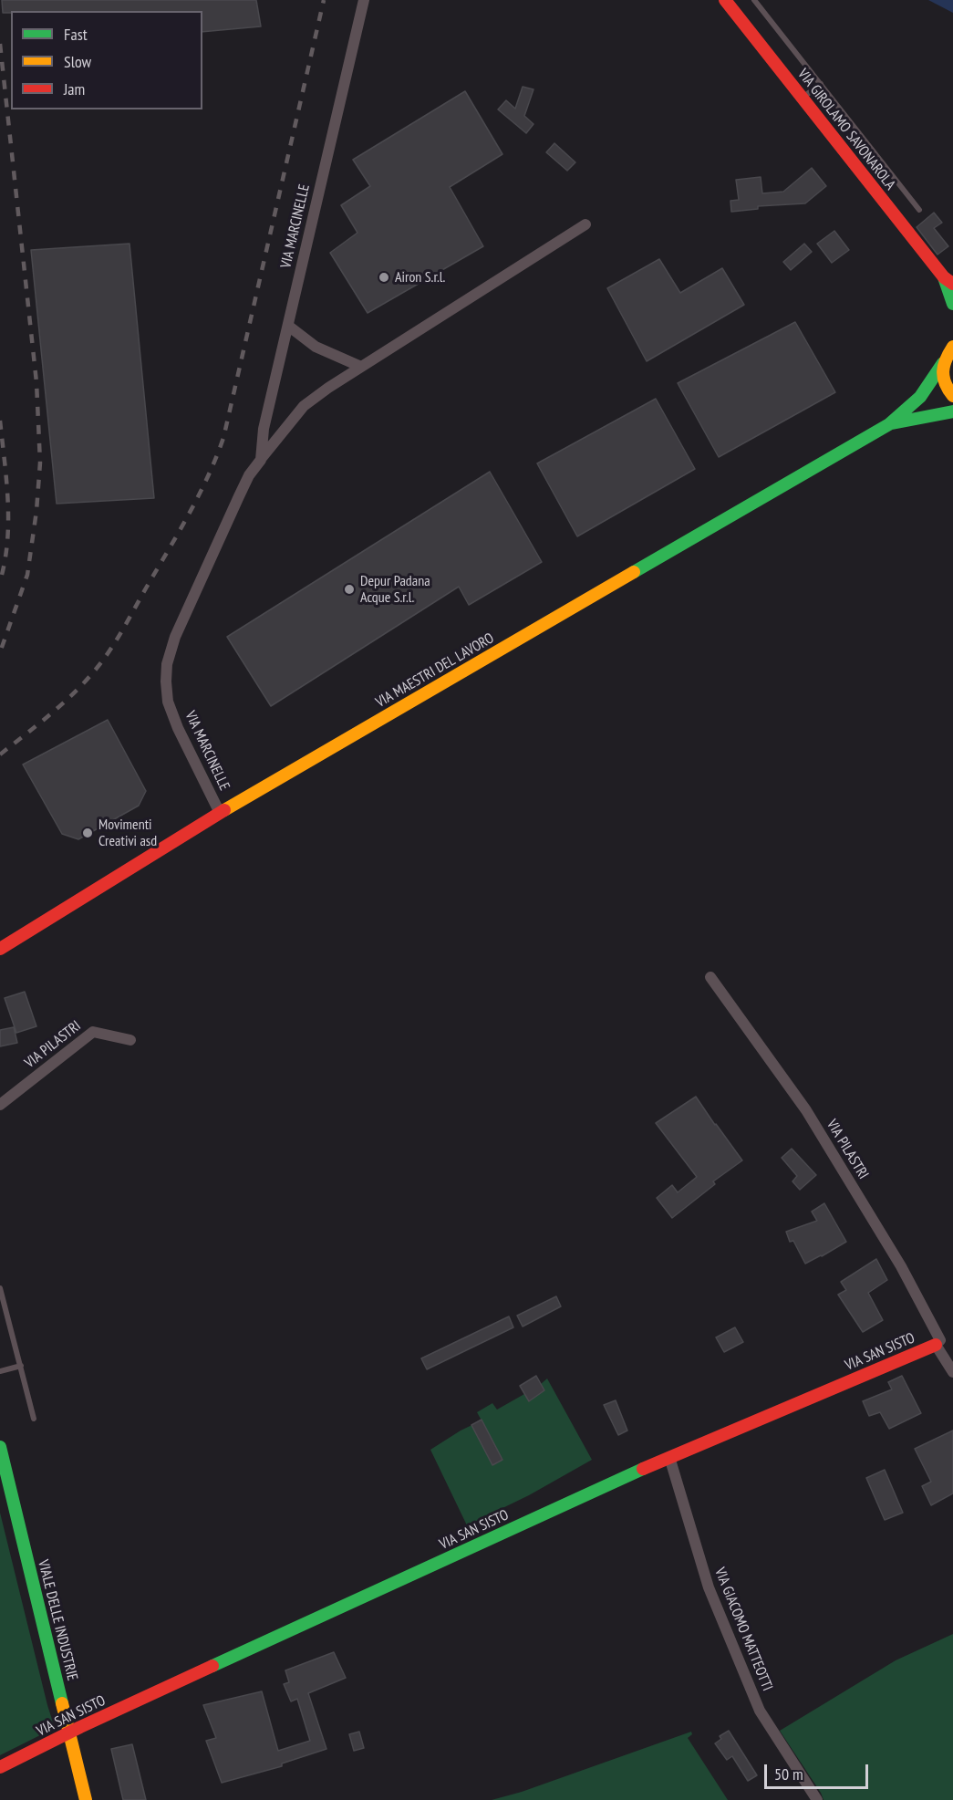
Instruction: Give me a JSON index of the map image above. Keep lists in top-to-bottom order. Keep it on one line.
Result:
{"streets":{"street":["VIA GIROLAMO SAVONAROLA","VIA MARCINELLE","VIA MAESTRI DEL LAVORO","VIA PILASTRI","VIA SAN SISTO","VIALE DELLE INDUSTRIE","VIA GIACOMO MATTEOTTI"]},"crossings":[["VIA MARCINELLE","VIA MAESTRI DEL LAVORO"],["VIA PILASTRI","VIA SAN SISTO"],["VIA SAN SISTO","VIALE DELLE INDUSTRIE"],["VIA SAN SISTO","VIA GIACOMO MATTEOTTI"]],"places":["Airon S.r.l.","Depur Padana Acque S.r.l.","Movimenti Creativi asd"],"legend":["Fast","Slow","Jam"],"scale_bar":"50 m"}
